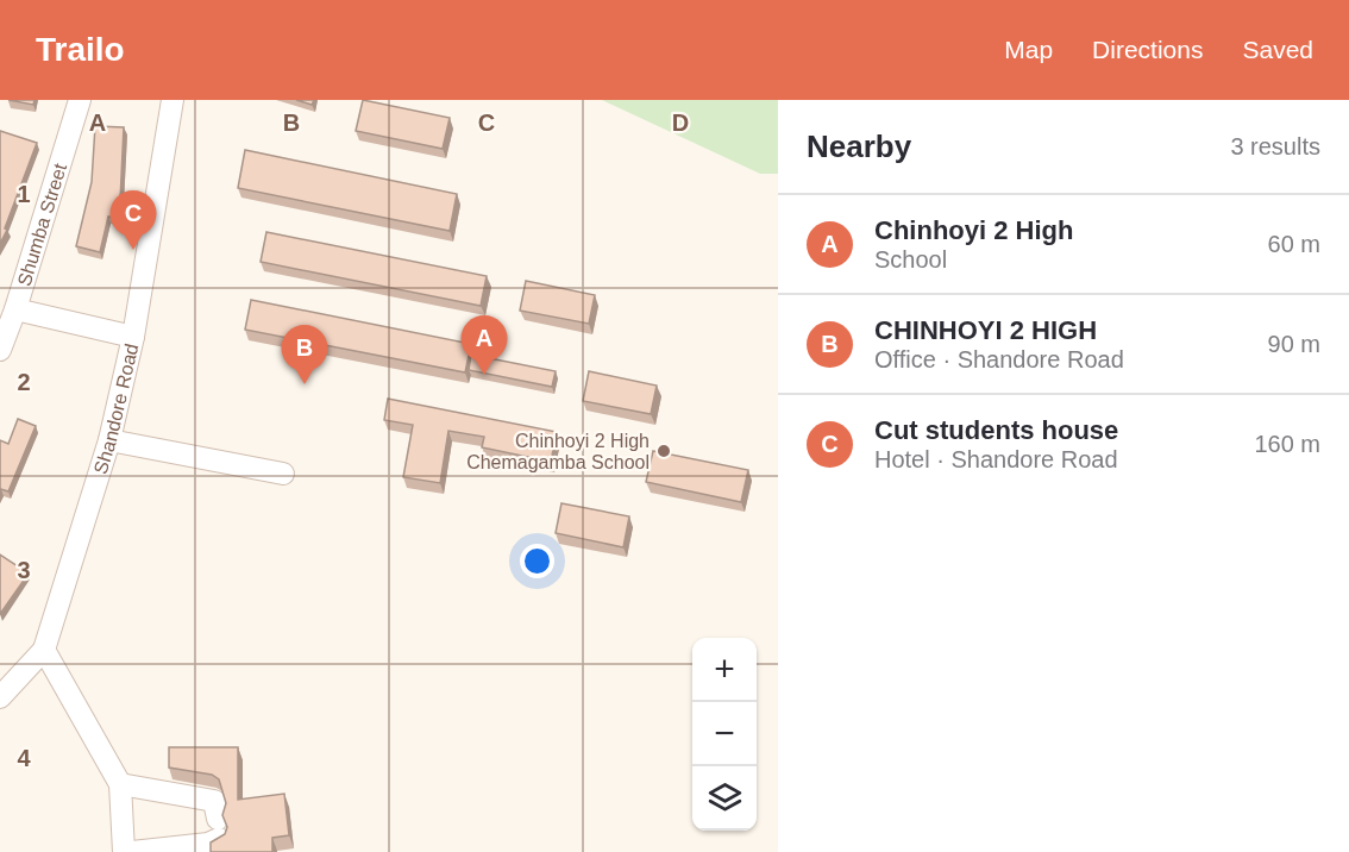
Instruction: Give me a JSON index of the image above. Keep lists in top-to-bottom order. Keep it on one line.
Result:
{"streets":{"street":["Shumba Street","Shandore Road"]},"places":["Chinhoyi 2 High Chemagamba School"],"page":{"header":"Trailo","nav":["Map","Directions","Saved"],"heading":["Nearby","3 results"],"pins":["C","A","B"],"list":[{"mark":"A","name":"Chinhoyi 2 High","note":"School","value":"60 m"},{"mark":"B","name":"CHINHOYI 2 HIGH","note":"Office · Shandore Road","value":"90 m"},{"mark":"C","name":"Cut students house","note":"Hotel · Shandore Road","value":"160 m"}],"map_buttons":["+","−"]},"grid":{"columns":["A","B","C","D"],"rows":["1","2","3","4"]}}
